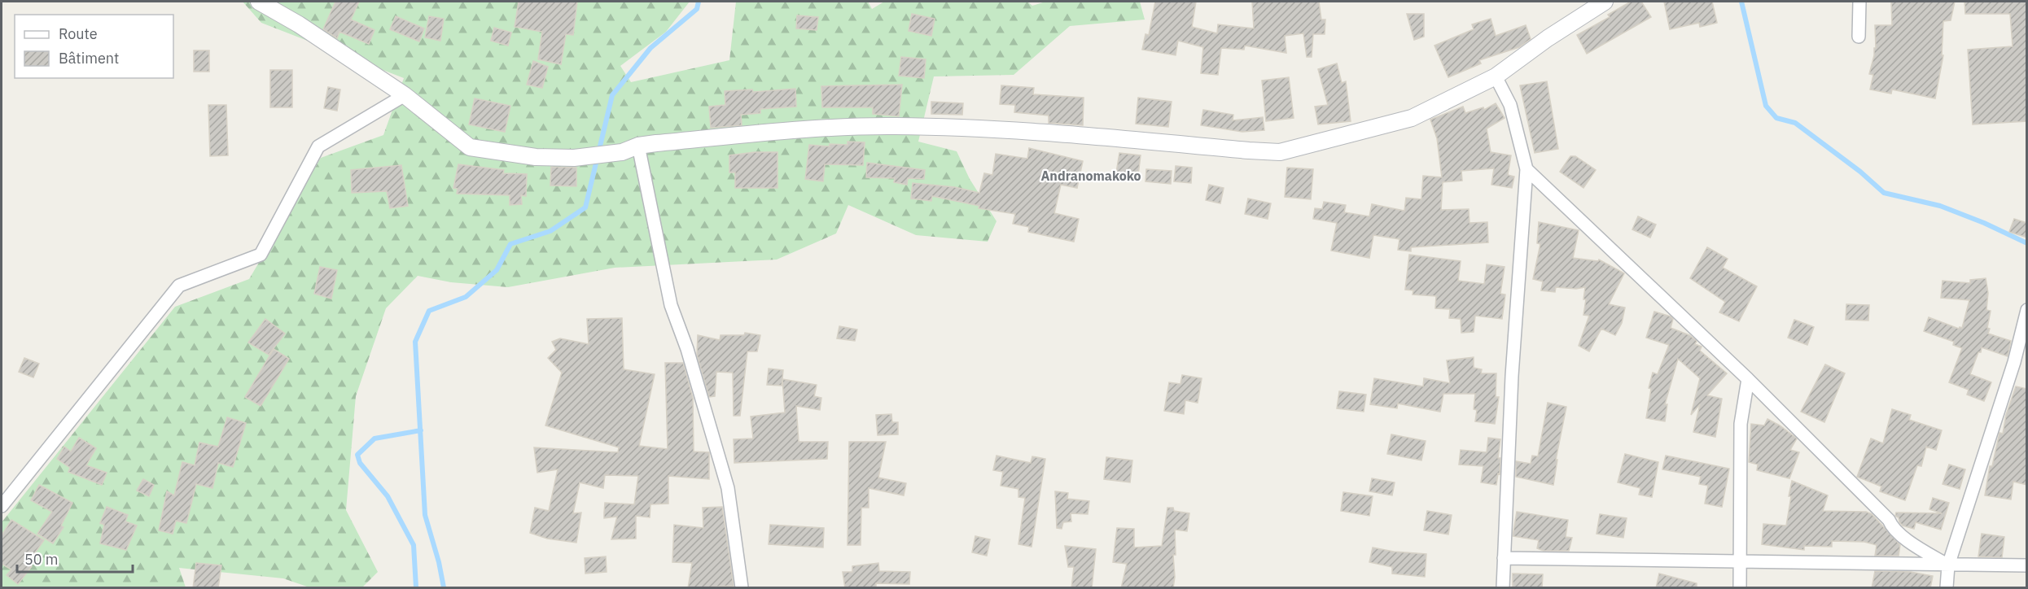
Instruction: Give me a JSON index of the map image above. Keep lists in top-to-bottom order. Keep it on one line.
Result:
{"districts":["Andranomakoko"],"legend":["Route","Bâtiment"],"scale_bar":"50 m"}
